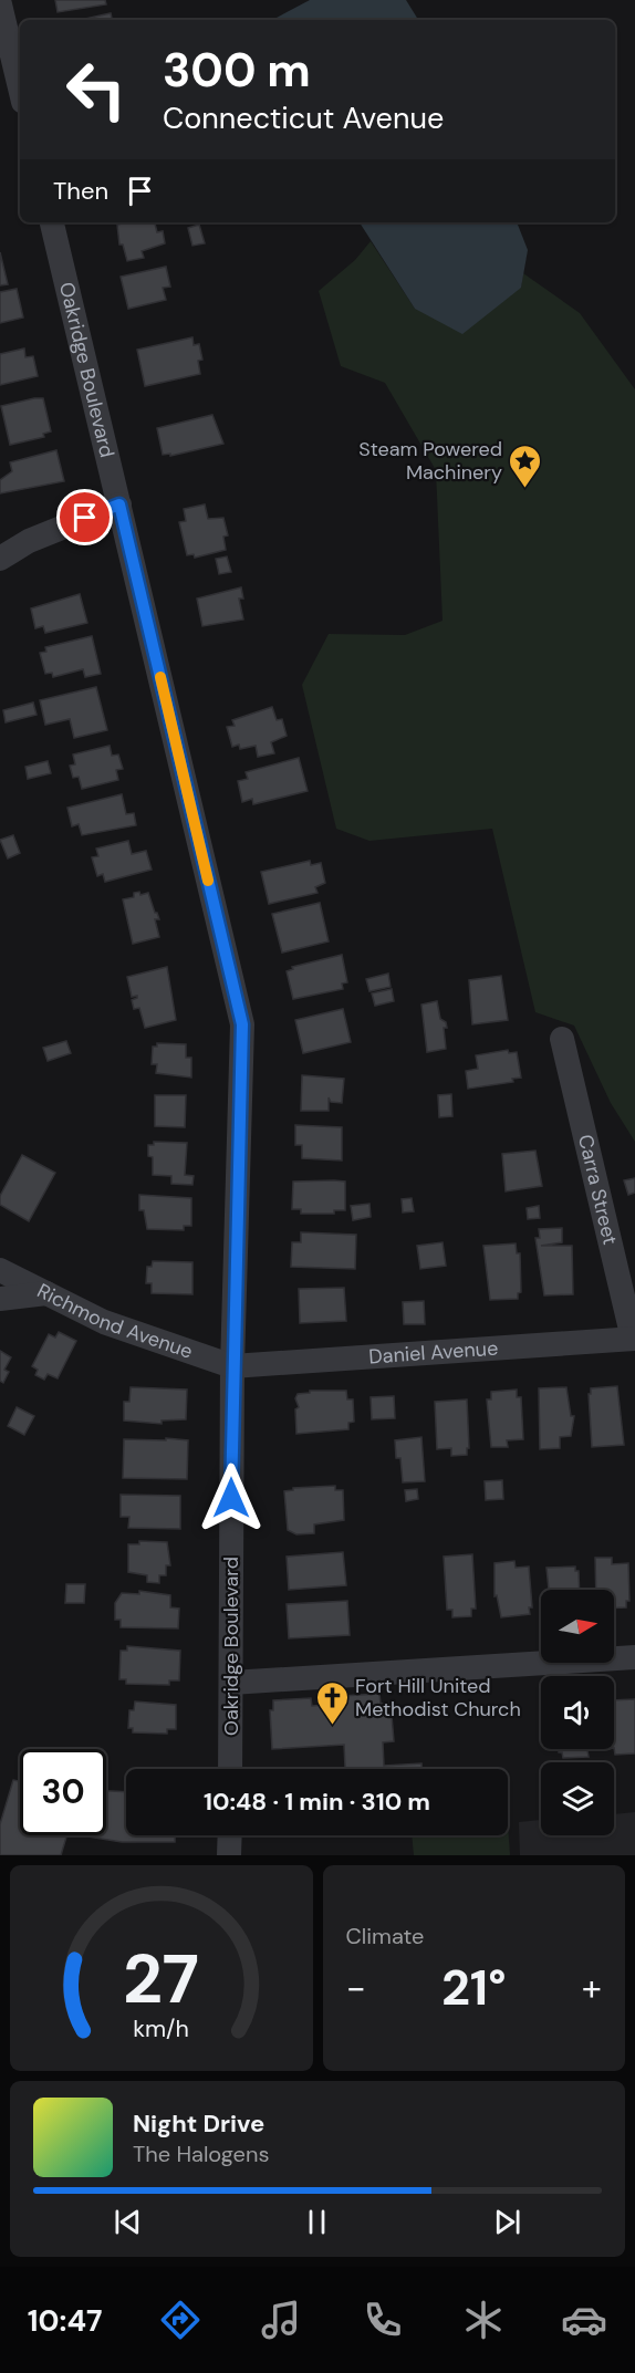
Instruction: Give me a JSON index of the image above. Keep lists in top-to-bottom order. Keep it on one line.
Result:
{"streets":{"street":["Oakridge Boulevard","Carra Street","Richmond Avenue","Daniel Avenue"]},"crossings":[["Oakridge Boulevard","Richmond Avenue"],["Oakridge Boulevard","Daniel Avenue"],["Carra Street","Daniel Avenue"],["Richmond Avenue","Daniel Avenue"]],"places":{"place":["Steam Powered Machinery"],"church":["Fort Hill United Methodist Church"]},"north":"right","page":{"turn":["300 m","Connecticut Avenue"],"then":"Then","limit":"30","trip":"10:48 · 1 min · 310 m","tile":"Climate","heat":["−","21°","+"],"song":["Night Drive","The Halogens"],"tabs":"10:47","gauge":["27","km/h"]}}
